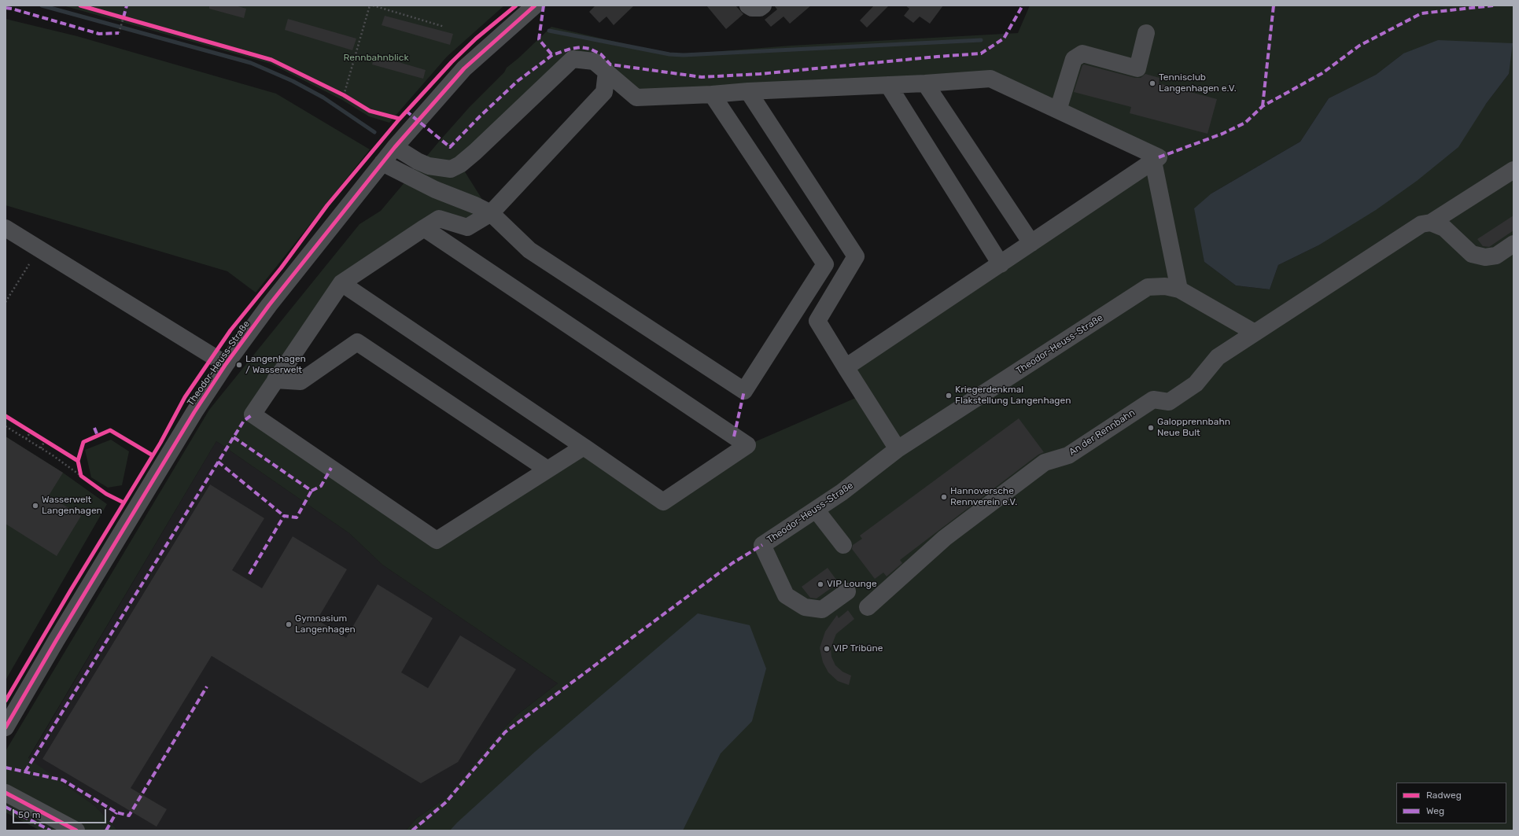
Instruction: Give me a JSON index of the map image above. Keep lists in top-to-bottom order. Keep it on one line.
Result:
{"streets":{"street":["Theodor-Heuss-Straße","An der Rennbahn"]},"crossings":[["Theodor-Heuss-Straße","An der Rennbahn"]],"parks":["Rennbahnblick"],"places":["Tennisclub Langenhagen e.V.","Langenhagen / Wasserwelt","Kriegerdenkmal Flakstellung Langenhagen","Galopprennbahn Neue Bult","Hannoversche Rennverein e.V.","Wasserwelt Langenhagen","VIP Lounge","Gymnasium Langenhagen","VIP Tribüne"],"legend":["Radweg","Weg"],"scale_bar":"50 m"}
